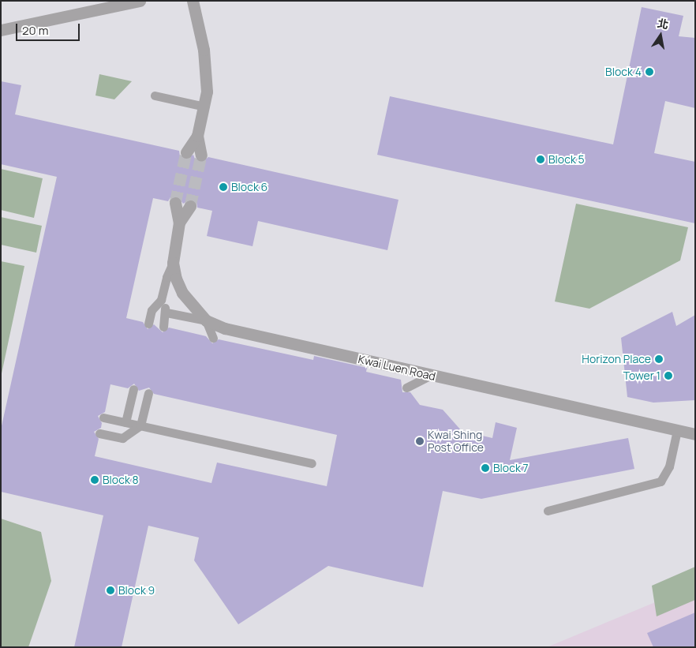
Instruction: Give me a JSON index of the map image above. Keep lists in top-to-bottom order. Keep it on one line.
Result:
{"streets":{"street":["Kwai Luen Road"]},"places":["Block 4","Block 5","Block 6","Horizon Place","Tower 1","Kwai Shing Post Office","Block 7","Block 8","Block 9"],"scale_bar":"20 m","north":"top"}
